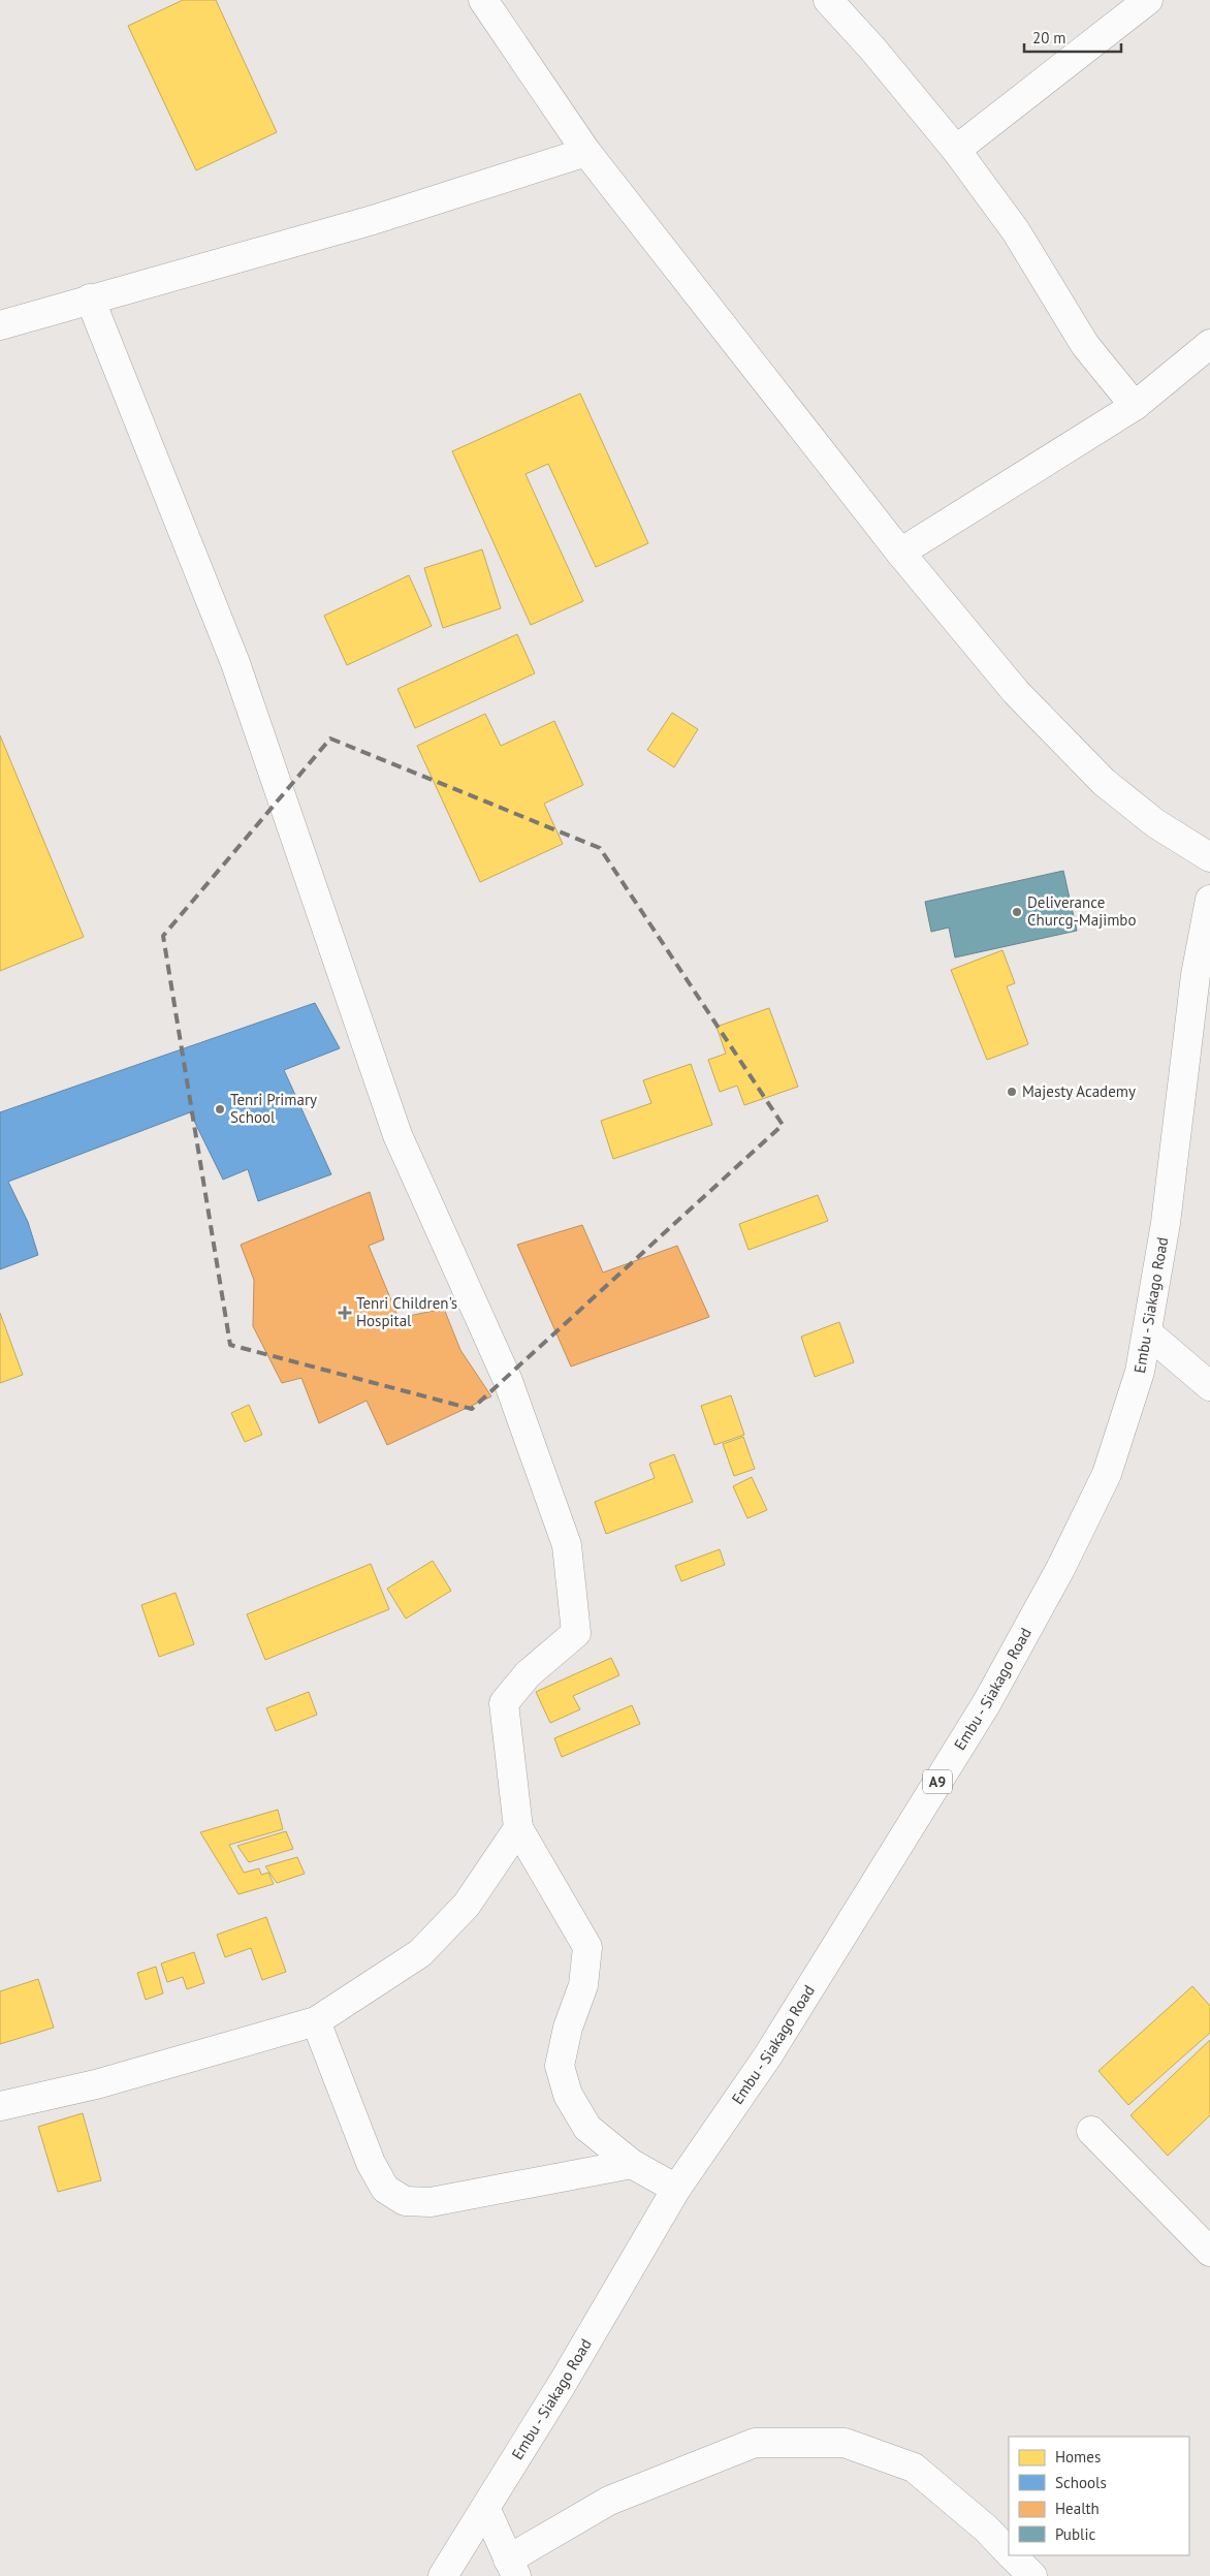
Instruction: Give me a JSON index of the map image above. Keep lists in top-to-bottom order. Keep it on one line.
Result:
{"streets":{"main road":["Embu - Siakago Road","A9"]},"places":{"other":["Deliverance Churcg-Majimbo","Majesty Academy","Tenri Primary School"],"health":["Tenri Children's Hospital"]},"legend":["Homes","Schools","Health","Public"],"scale_bar":"20 m"}
